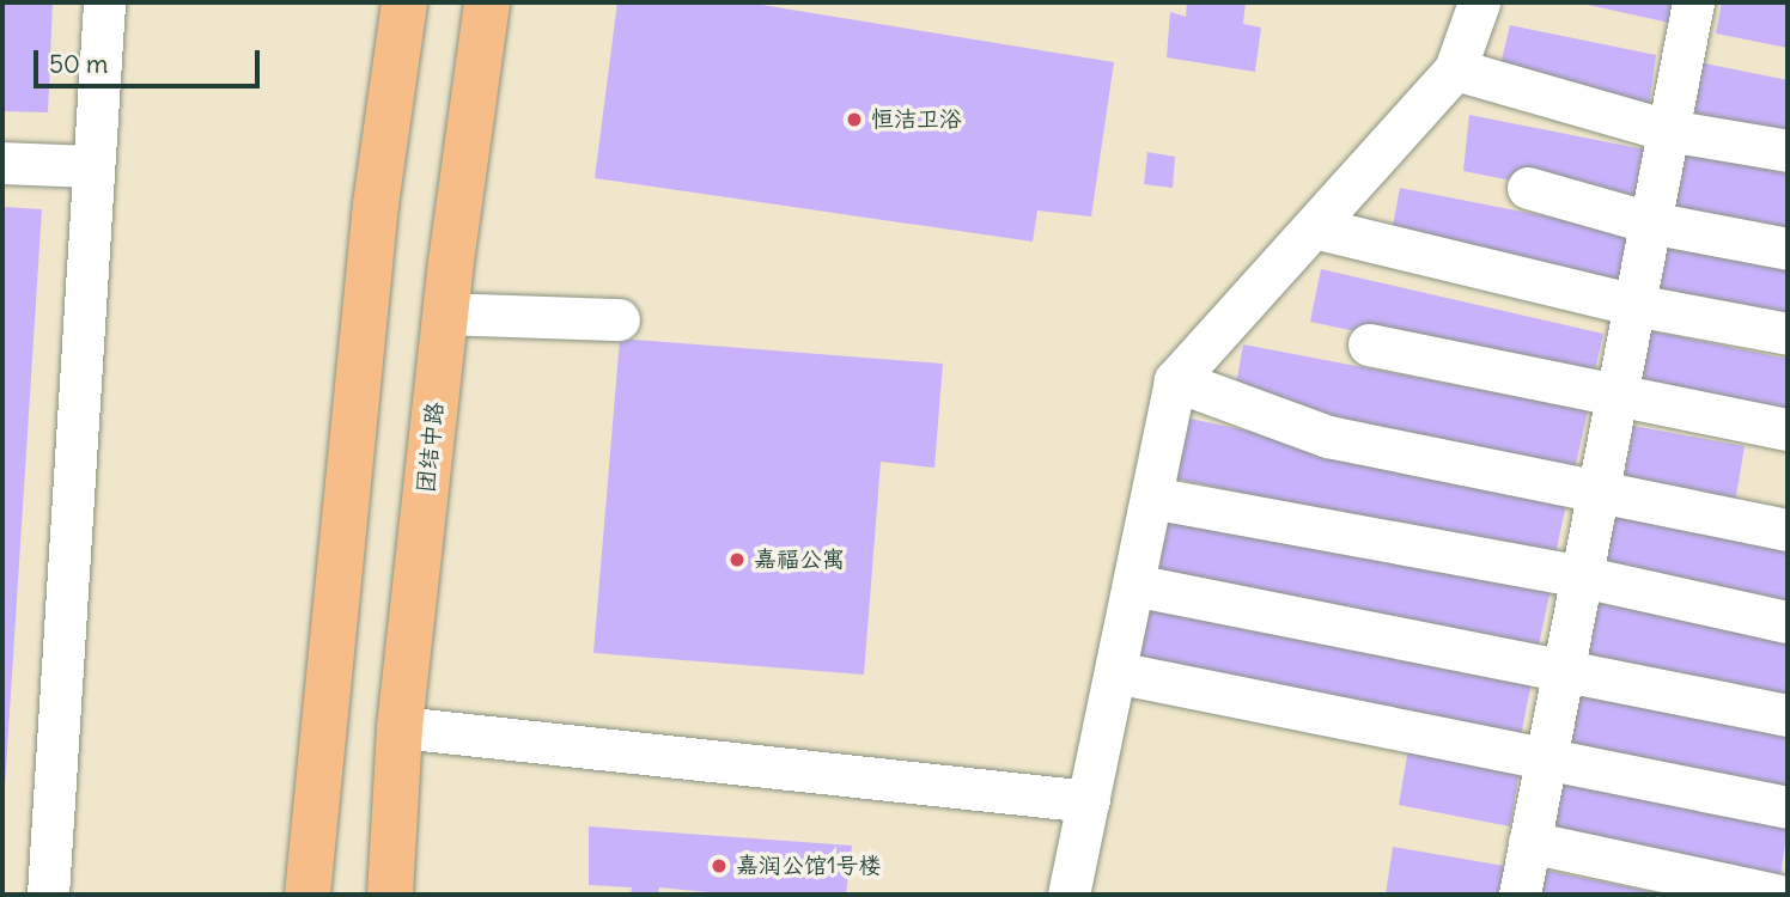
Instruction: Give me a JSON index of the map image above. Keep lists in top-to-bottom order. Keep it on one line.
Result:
{"streets":{"main road":["团结中路"]},"places":["恒洁卫浴","嘉福公寓","嘉润公馆1号楼"],"scale_bar":"50 m"}
